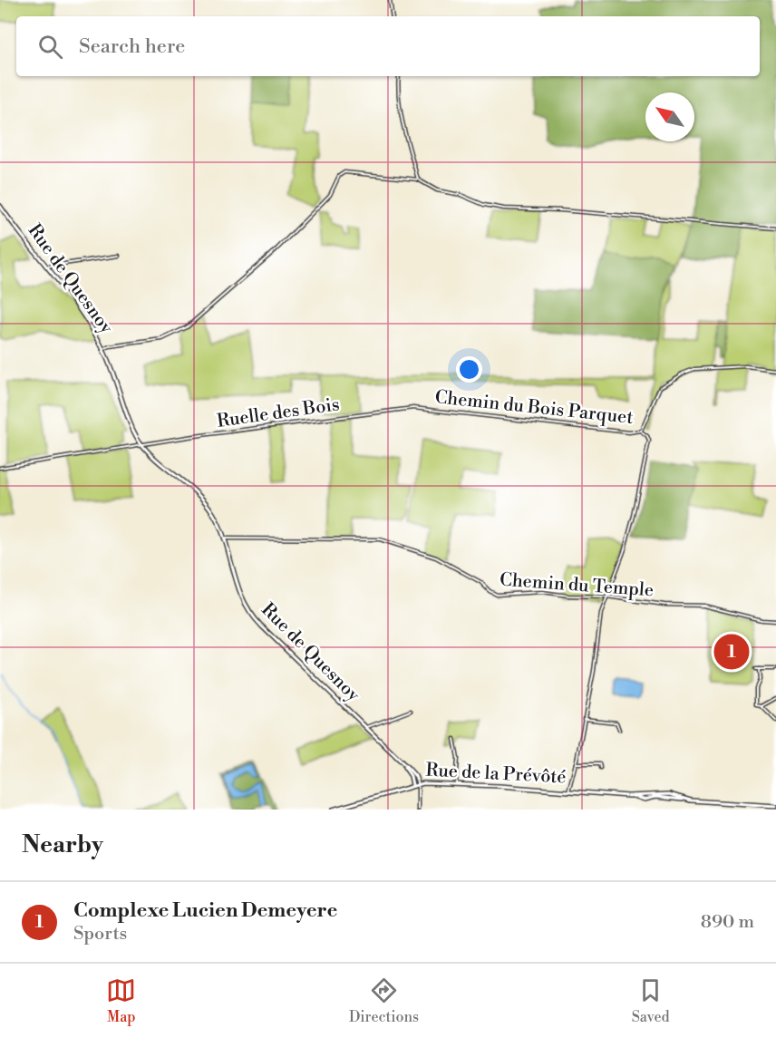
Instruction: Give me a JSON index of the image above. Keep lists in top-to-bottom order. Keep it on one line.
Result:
{"streets":{"street":["Rue de Quesnoy","Chemin du Bois Parquet","Ruelle des Bois","Chemin du Temple","Rue de la Prévôté"]},"crossings":[["Rue de Quesnoy","Ruelle des Bois"],["Rue de Quesnoy","Chemin du Temple"],["Rue de Quesnoy","Rue de la Prévôté"],["Chemin du Bois Parquet","Ruelle des Bois"]],"north":"top left","page":{"search":"Search here","pins":"1","heading":"Nearby","list":[{"mark":"1","name":"Complexe Lucien Demeyere","note":"Sports","value":"890 m"}],"nav":["Map","Directions","Saved"]}}
